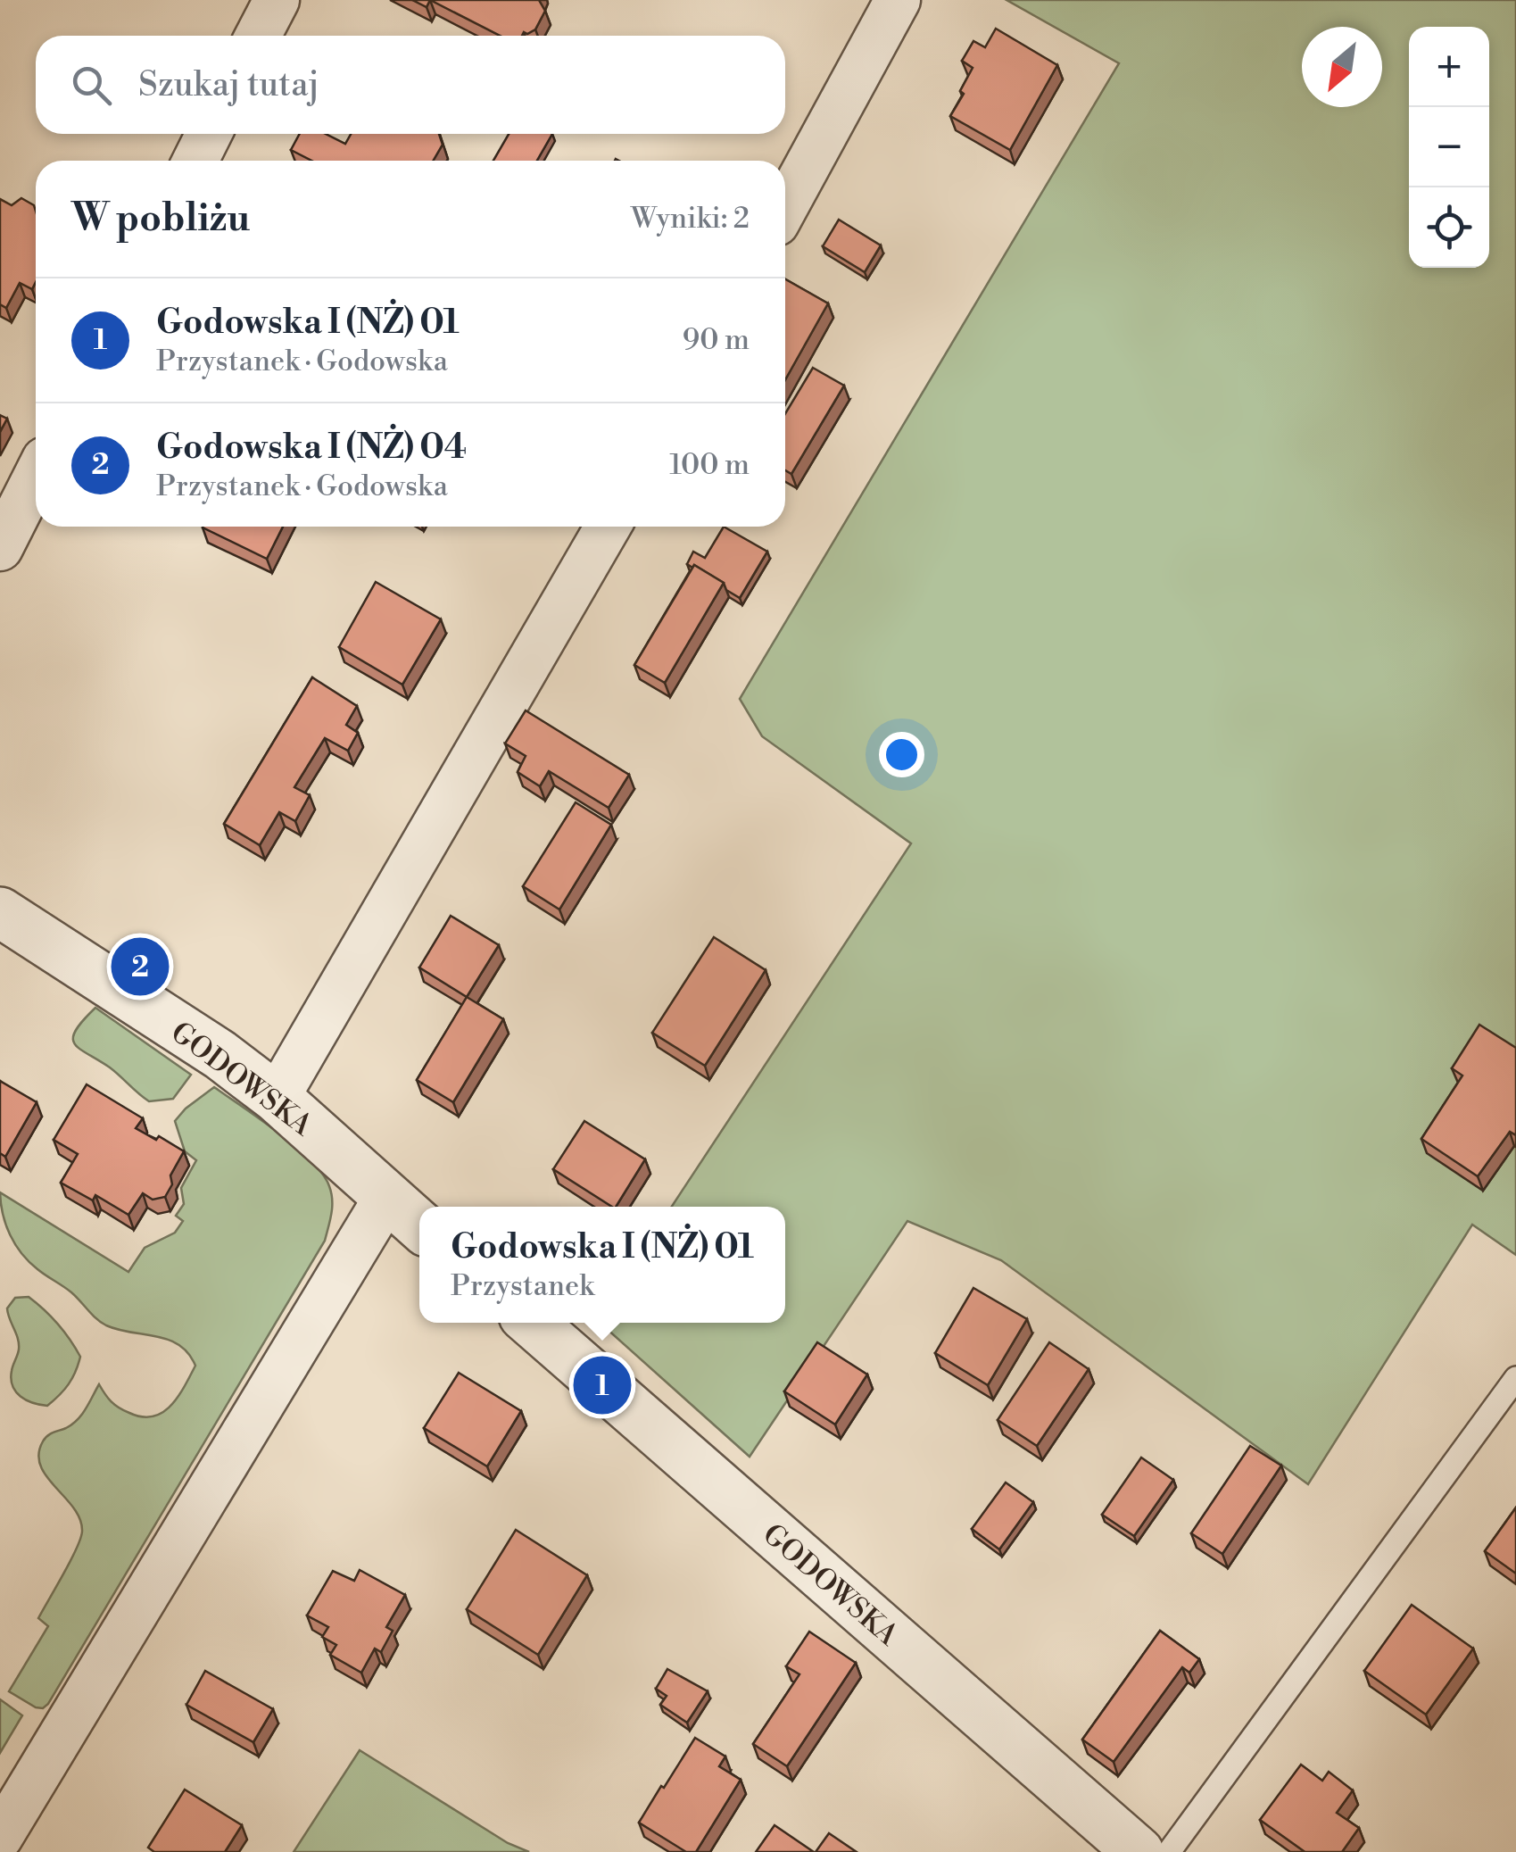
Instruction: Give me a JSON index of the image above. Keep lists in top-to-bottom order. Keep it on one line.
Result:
{"streets":{"street":["GODOWSKA"]},"north":"bottom left","page":{"map_buttons":["+","−"],"search":"Szukaj tutaj","heading":["W pobliżu","Wyniki: 2"],"list":[{"mark":"1","name":"Godowska I (NŻ) 01","note":"Przystanek · Godowska","value":"90 m"},{"mark":"2","name":"Godowska I (NŻ) 04","note":"Przystanek · Godowska","value":"100 m"}],"pins":["2","1"],"popup":["Godowska I (NŻ) 01","Przystanek"]}}
